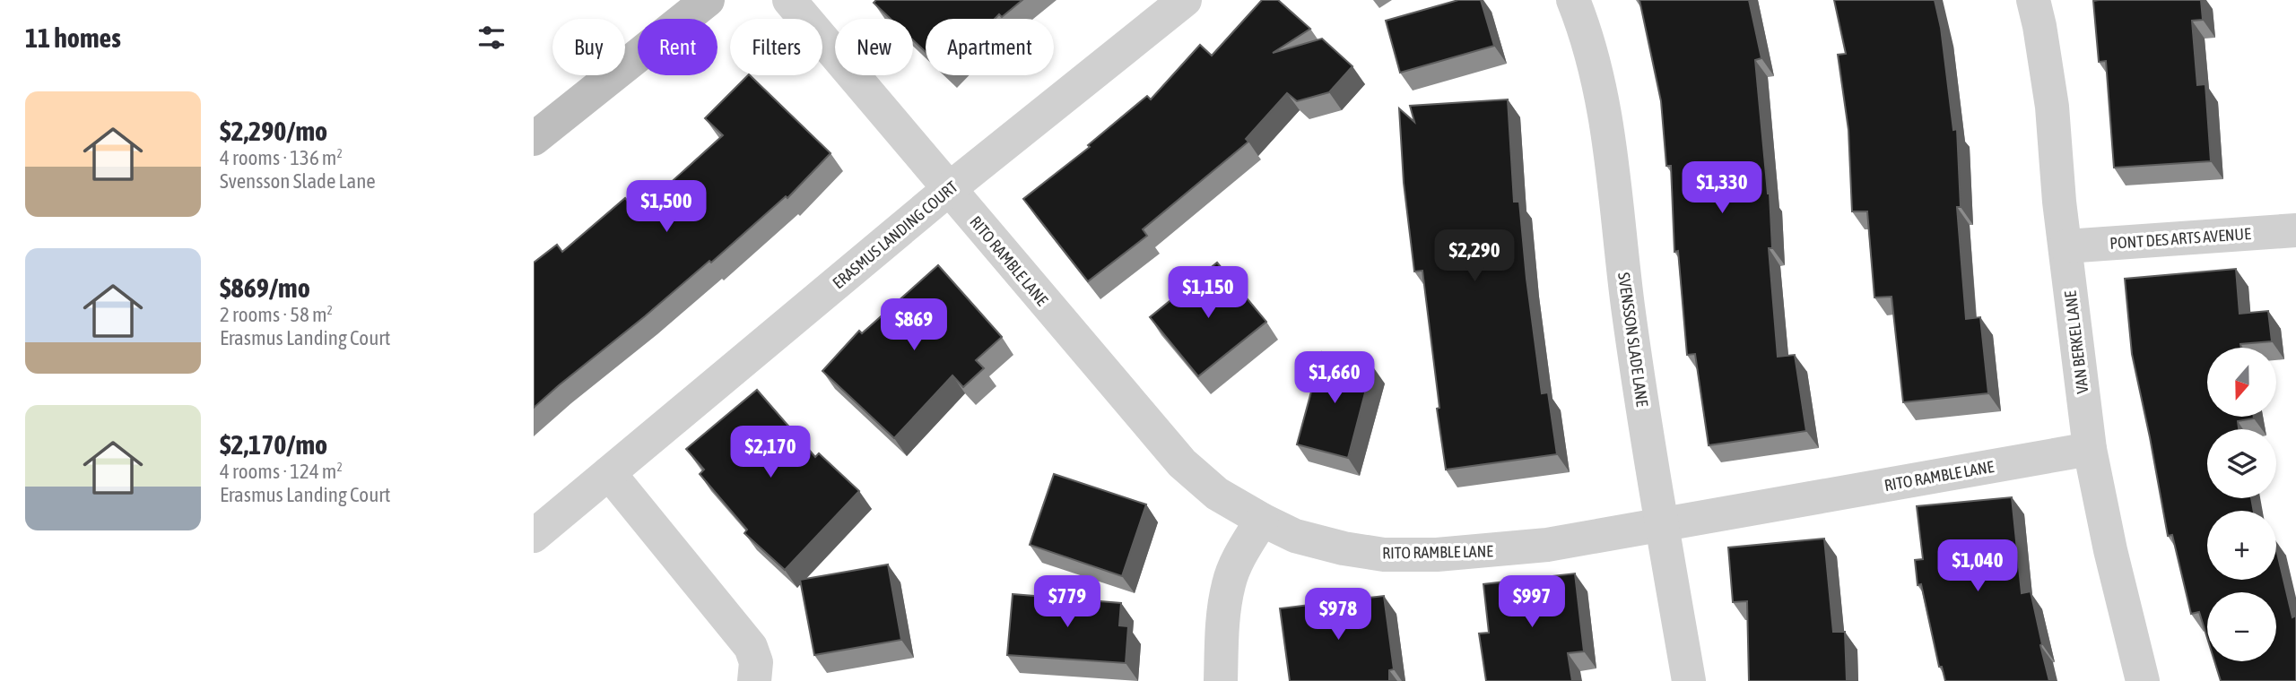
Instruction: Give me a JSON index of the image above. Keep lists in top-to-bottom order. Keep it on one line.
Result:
{"streets":{"street":["ERASMUS LANDING COURT","PONT DES ARTS AVENUE","RITO RAMBLE LANE","SVENSSON SLADE LANE","VAN BERKEL LANE"]},"crossings":[["ERASMUS LANDING COURT","RITO RAMBLE LANE"],["PONT DES ARTS AVENUE","VAN BERKEL LANE"],["RITO RAMBLE LANE","SVENSSON SLADE LANE"],["RITO RAMBLE LANE","VAN BERKEL LANE"]],"north":"bottom","page":{"heading":"11 homes","chip":["Buy","Rent","Filters","New","Apartment"],"list":[{"name":"$2,290/mo","note":"4 rooms · 136 m² · Svensson Slade Lane"},{"name":"$869/mo","note":"2 rooms · 58 m² · Erasmus Landing Court"},{"name":"$2,170/mo","note":"4 rooms · 124 m² · Erasmus Landing Court"}],"price":["$1,330","$1,500","$2,290","$1,150","$869","$1,660","$2,170","$1,040","$779","$997","$978"],"map_buttons":["+","−"]}}
